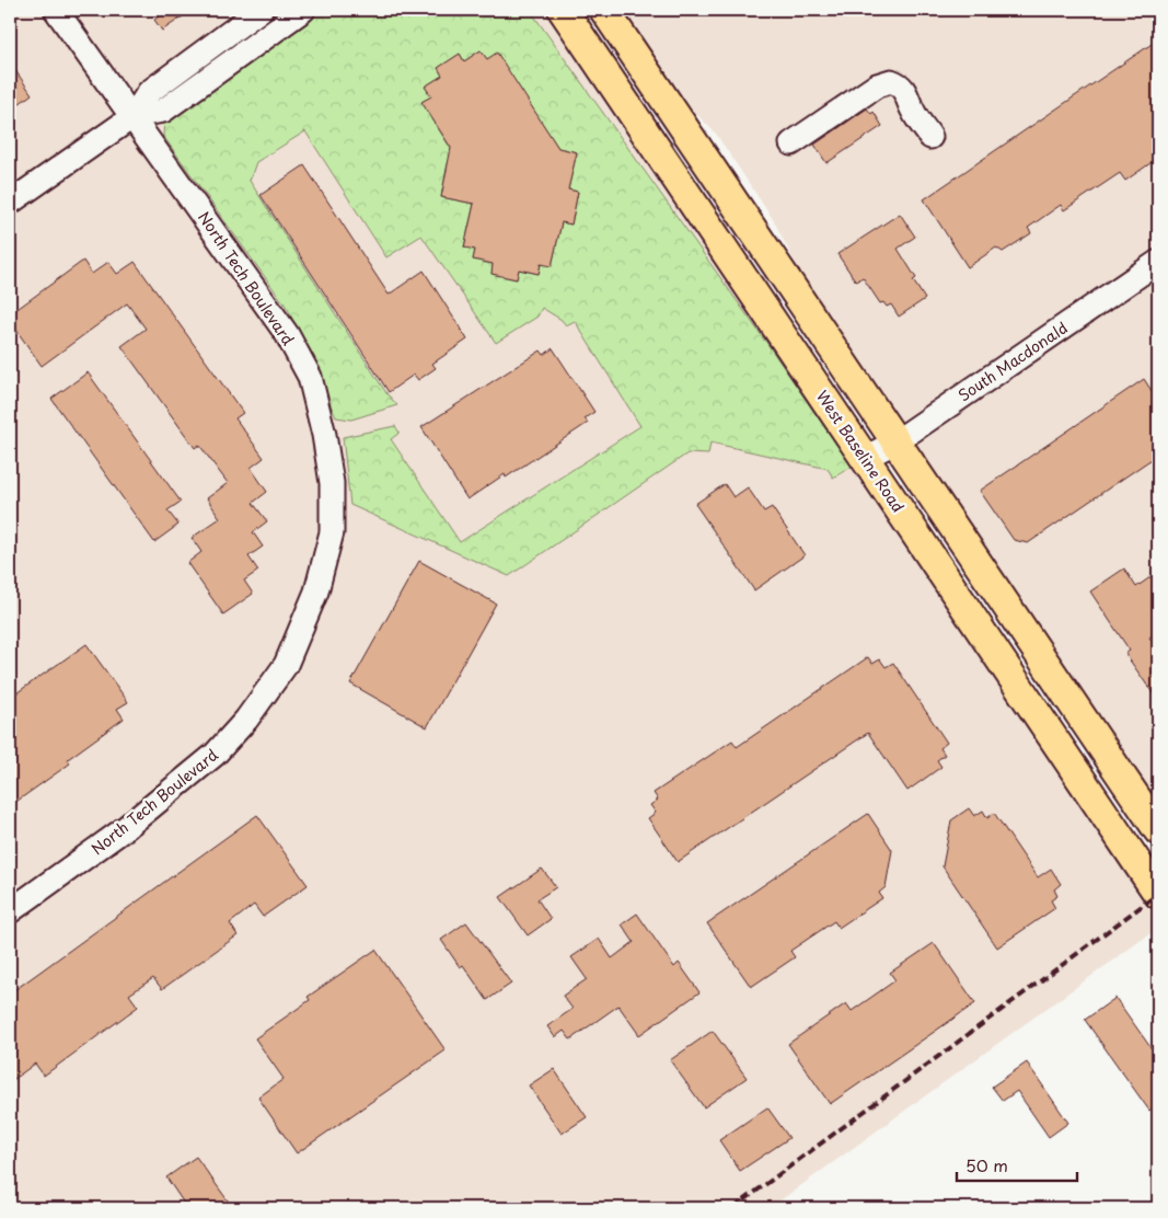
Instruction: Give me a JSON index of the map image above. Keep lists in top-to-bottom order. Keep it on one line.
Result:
{"streets":{"main road":["West Baseline Road"],"street":["North Tech Boulevard","South Macdonald"]},"crossings":[["South Macdonald","West Baseline Road"]],"scale_bar":"50 m"}
